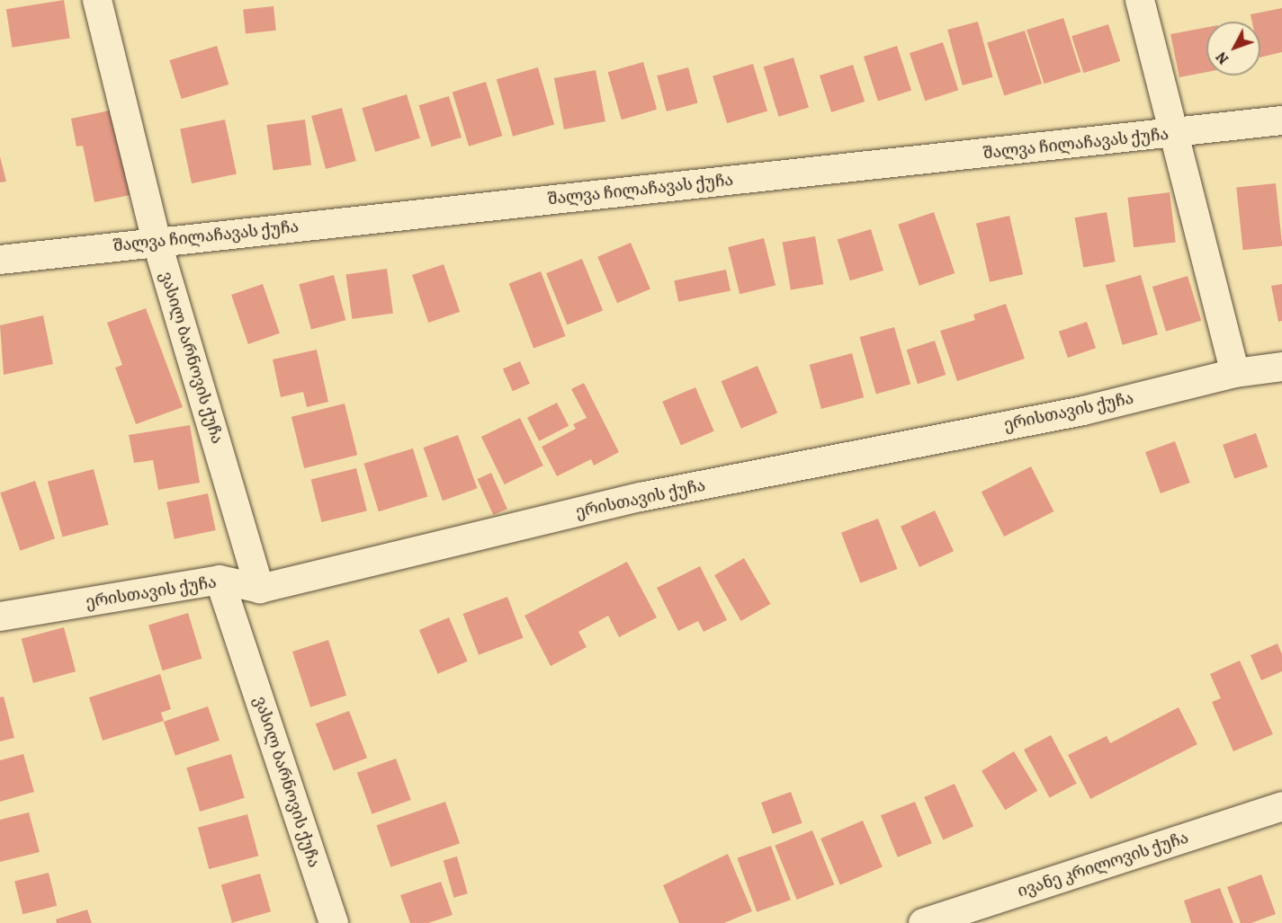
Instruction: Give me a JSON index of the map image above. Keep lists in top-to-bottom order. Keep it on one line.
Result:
{"streets":{"street":["შალვა ჩილაჩავას ქუჩა","ვასილ ბარნოვის ქუჩა","ერისთავის ქუჩა","ივანე კრილოვის ქუჩა"]},"crossings":[["შალვა ჩილაჩავას ქუჩა","ვასილ ბარნოვის ქუჩა"],["ვასილ ბარნოვის ქუჩა","ერისთავის ქუჩა"]],"north":"bottom left"}
